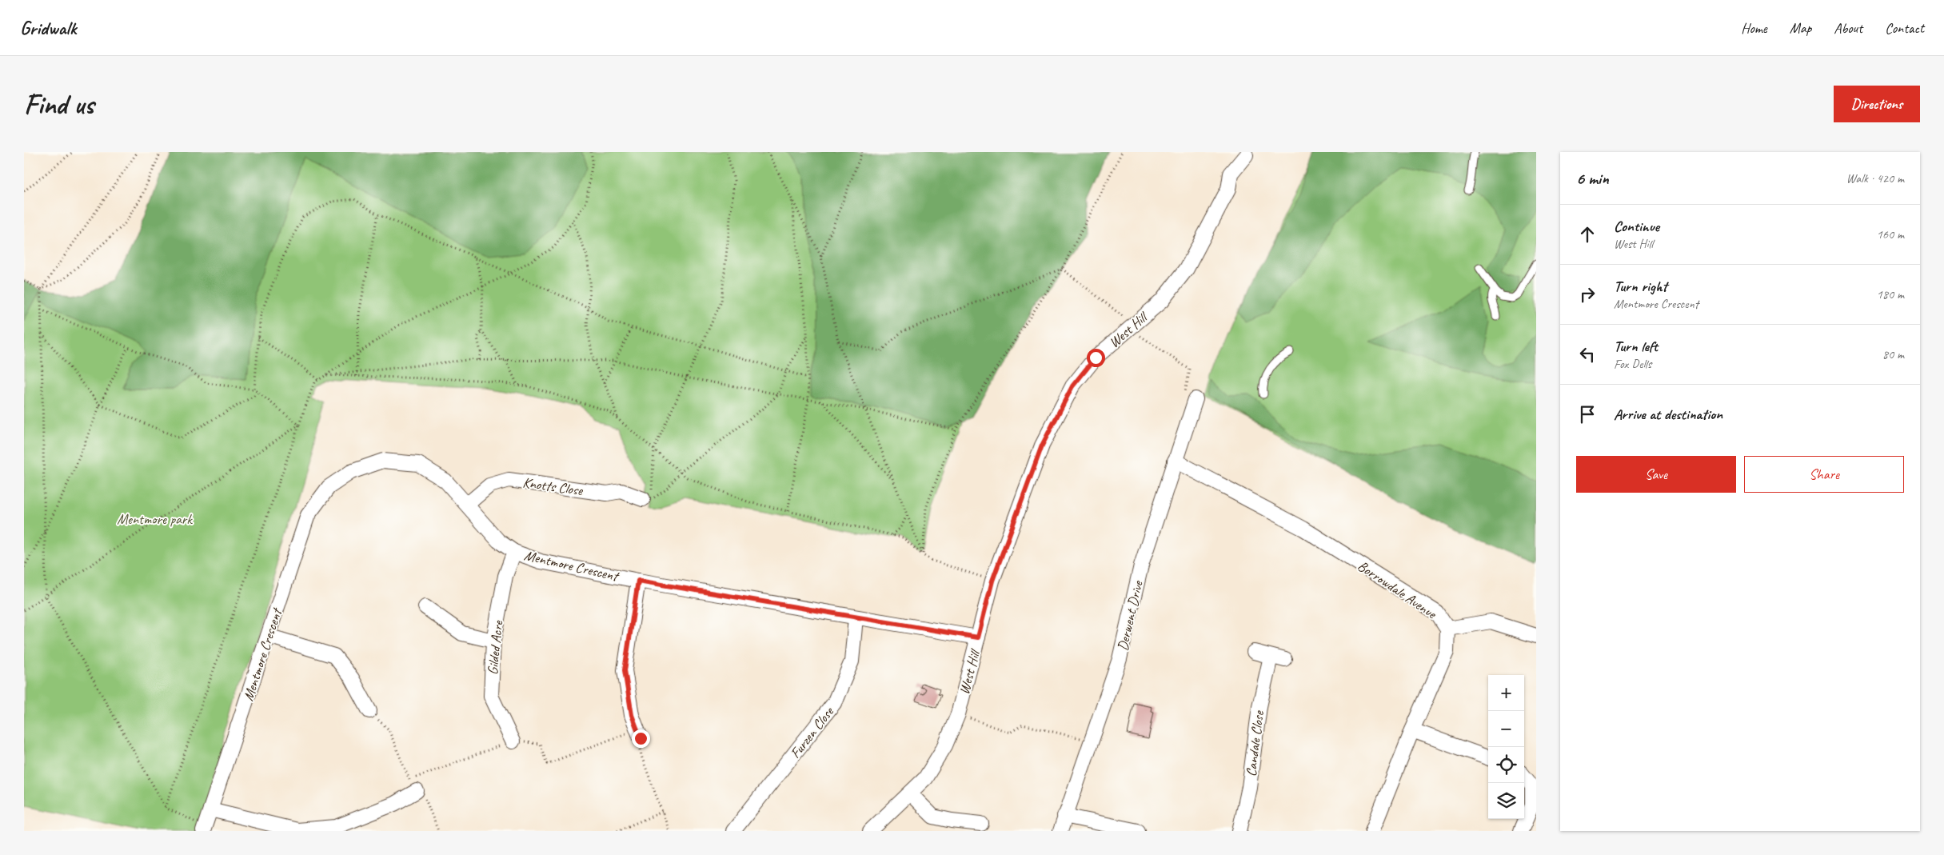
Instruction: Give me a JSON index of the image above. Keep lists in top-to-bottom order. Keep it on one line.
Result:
{"streets":{"street":["West Hill","Knotts Close","Mentmore Crescent","Borrowdale Avenue","Derwent Drive","Gilded Acre","Furzen Close","Candale Close"]},"crossings":[["West Hill","Mentmore Crescent"],["Knotts Close","Mentmore Crescent"],["Mentmore Crescent","Gilded Acre"],["Mentmore Crescent","Furzen Close"],["Borrowdale Avenue","Derwent Drive"]],"parks":["Mentmore park"],"page":{"header":"Gridwalk","nav":["Home","Map","About","Contact"],"buttons":["Directions",["Save","Share"]],"title":"Find us","heading":["6 min","Walk · 420 m"],"list":[["Continue","West Hill","160 m"],["Turn right","Mentmore Crescent","180 m"],["Turn left","Fox Dells","80 m"],"Arrive at destination"],"map_buttons":["+","−"]}}
